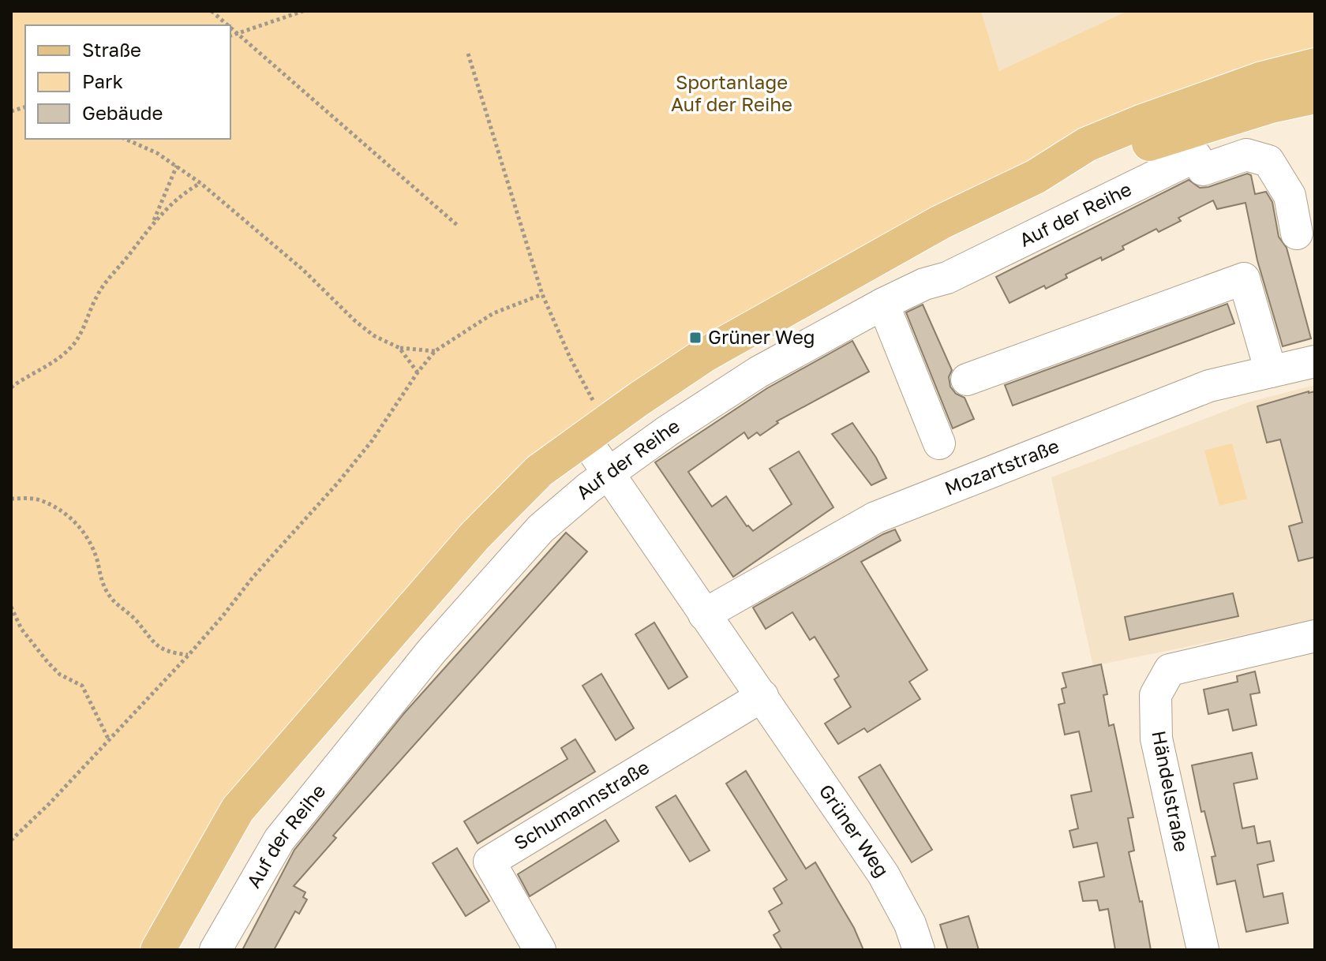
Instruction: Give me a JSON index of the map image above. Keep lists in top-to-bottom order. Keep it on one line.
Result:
{"streets":{"street":["Auf der Reihe","Mozartstraße","Händelstraße","Schumannstraße","Grüner Weg"]},"crossings":[["Auf der Reihe","Grüner Weg"],["Mozartstraße","Grüner Weg"],["Schumannstraße","Grüner Weg"]],"parks":["Sportanlage Auf der Reihe"],"places":{"transit":["Grüner Weg"]},"legend":["Straße","Park","Gebäude"]}
